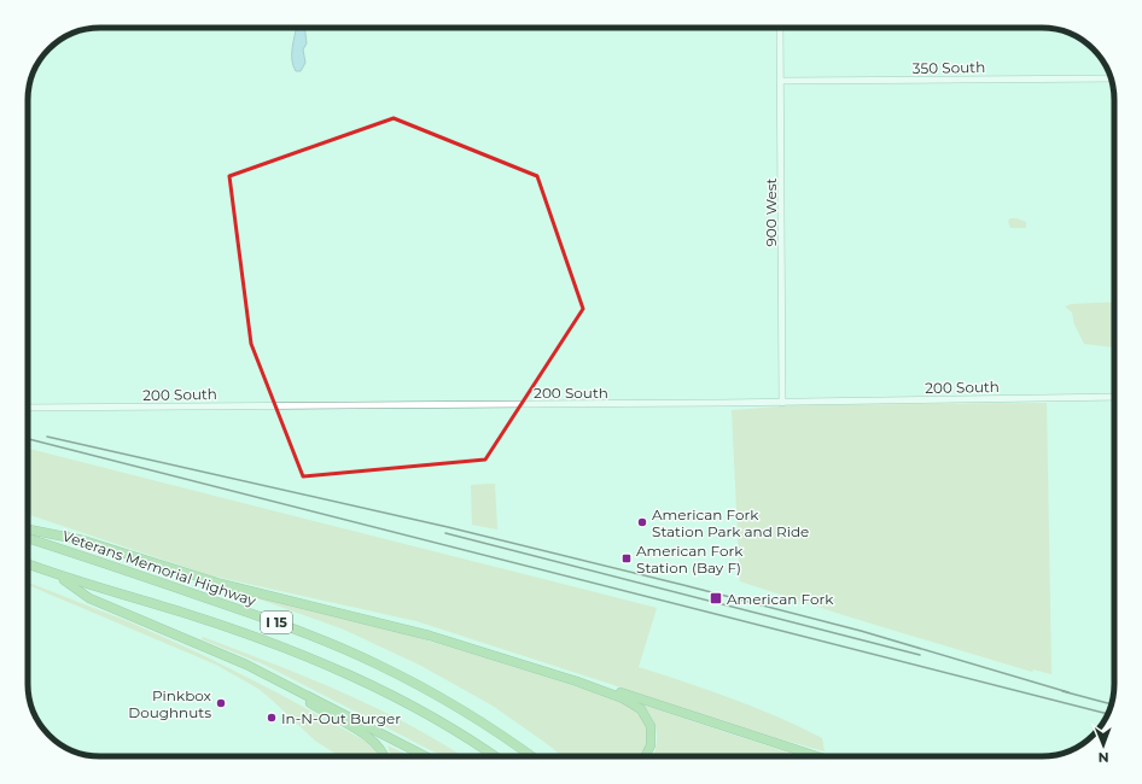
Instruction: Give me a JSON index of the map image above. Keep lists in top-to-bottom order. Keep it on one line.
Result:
{"streets":{"highway":["Veterans Memorial Highway","I 15"],"street":["350 South","900 West","200 South"]},"crossings":[["350 South","900 West"],["900 West","200 South"]],"places":{"other":["American Fork Station Park and Ride","Pinkbox Doughnuts","In-N-Out Burger"],"transit":["American Fork Station (Bay F)","American Fork"]},"north":"bottom"}
